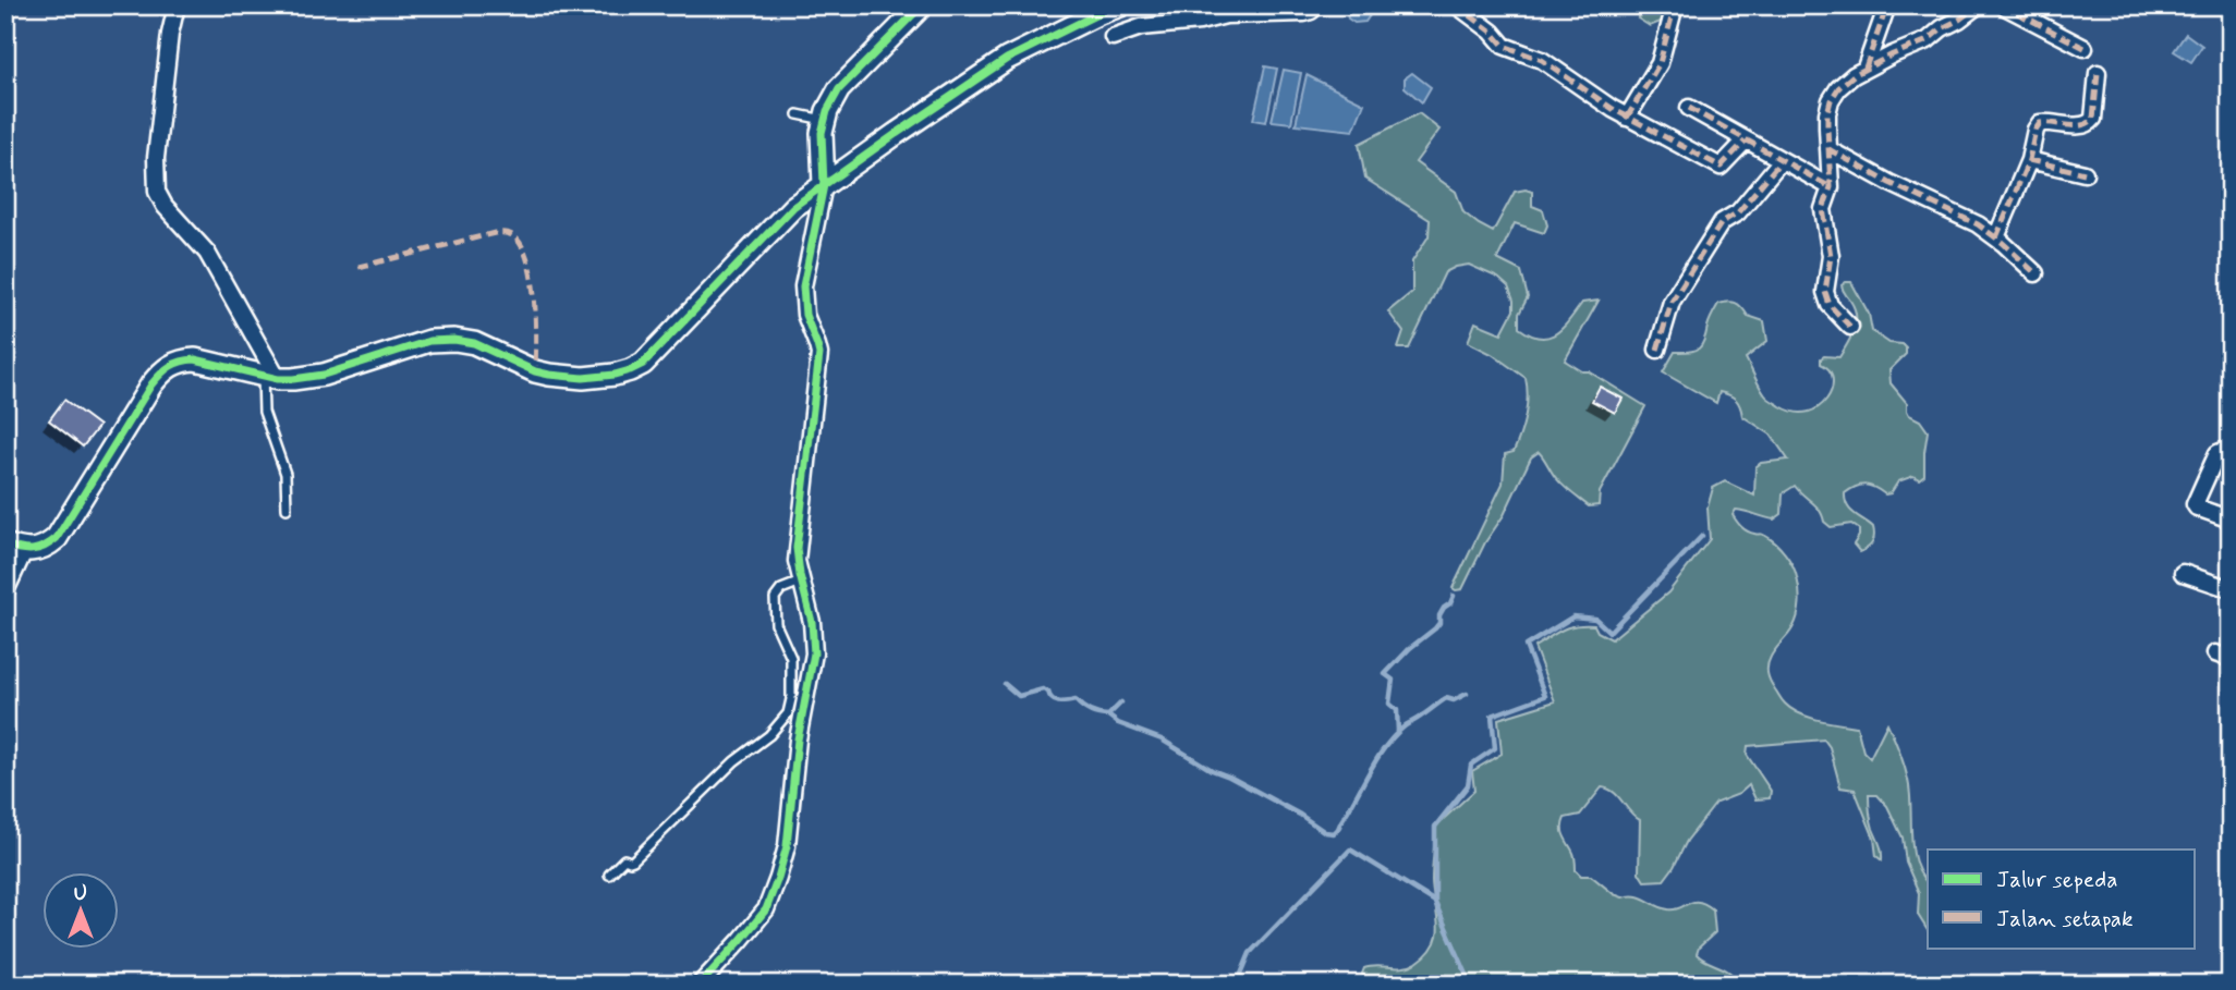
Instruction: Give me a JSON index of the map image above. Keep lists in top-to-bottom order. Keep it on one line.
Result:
{"legend":["Jalur sepeda","Jalan setapak"],"north":"top"}
